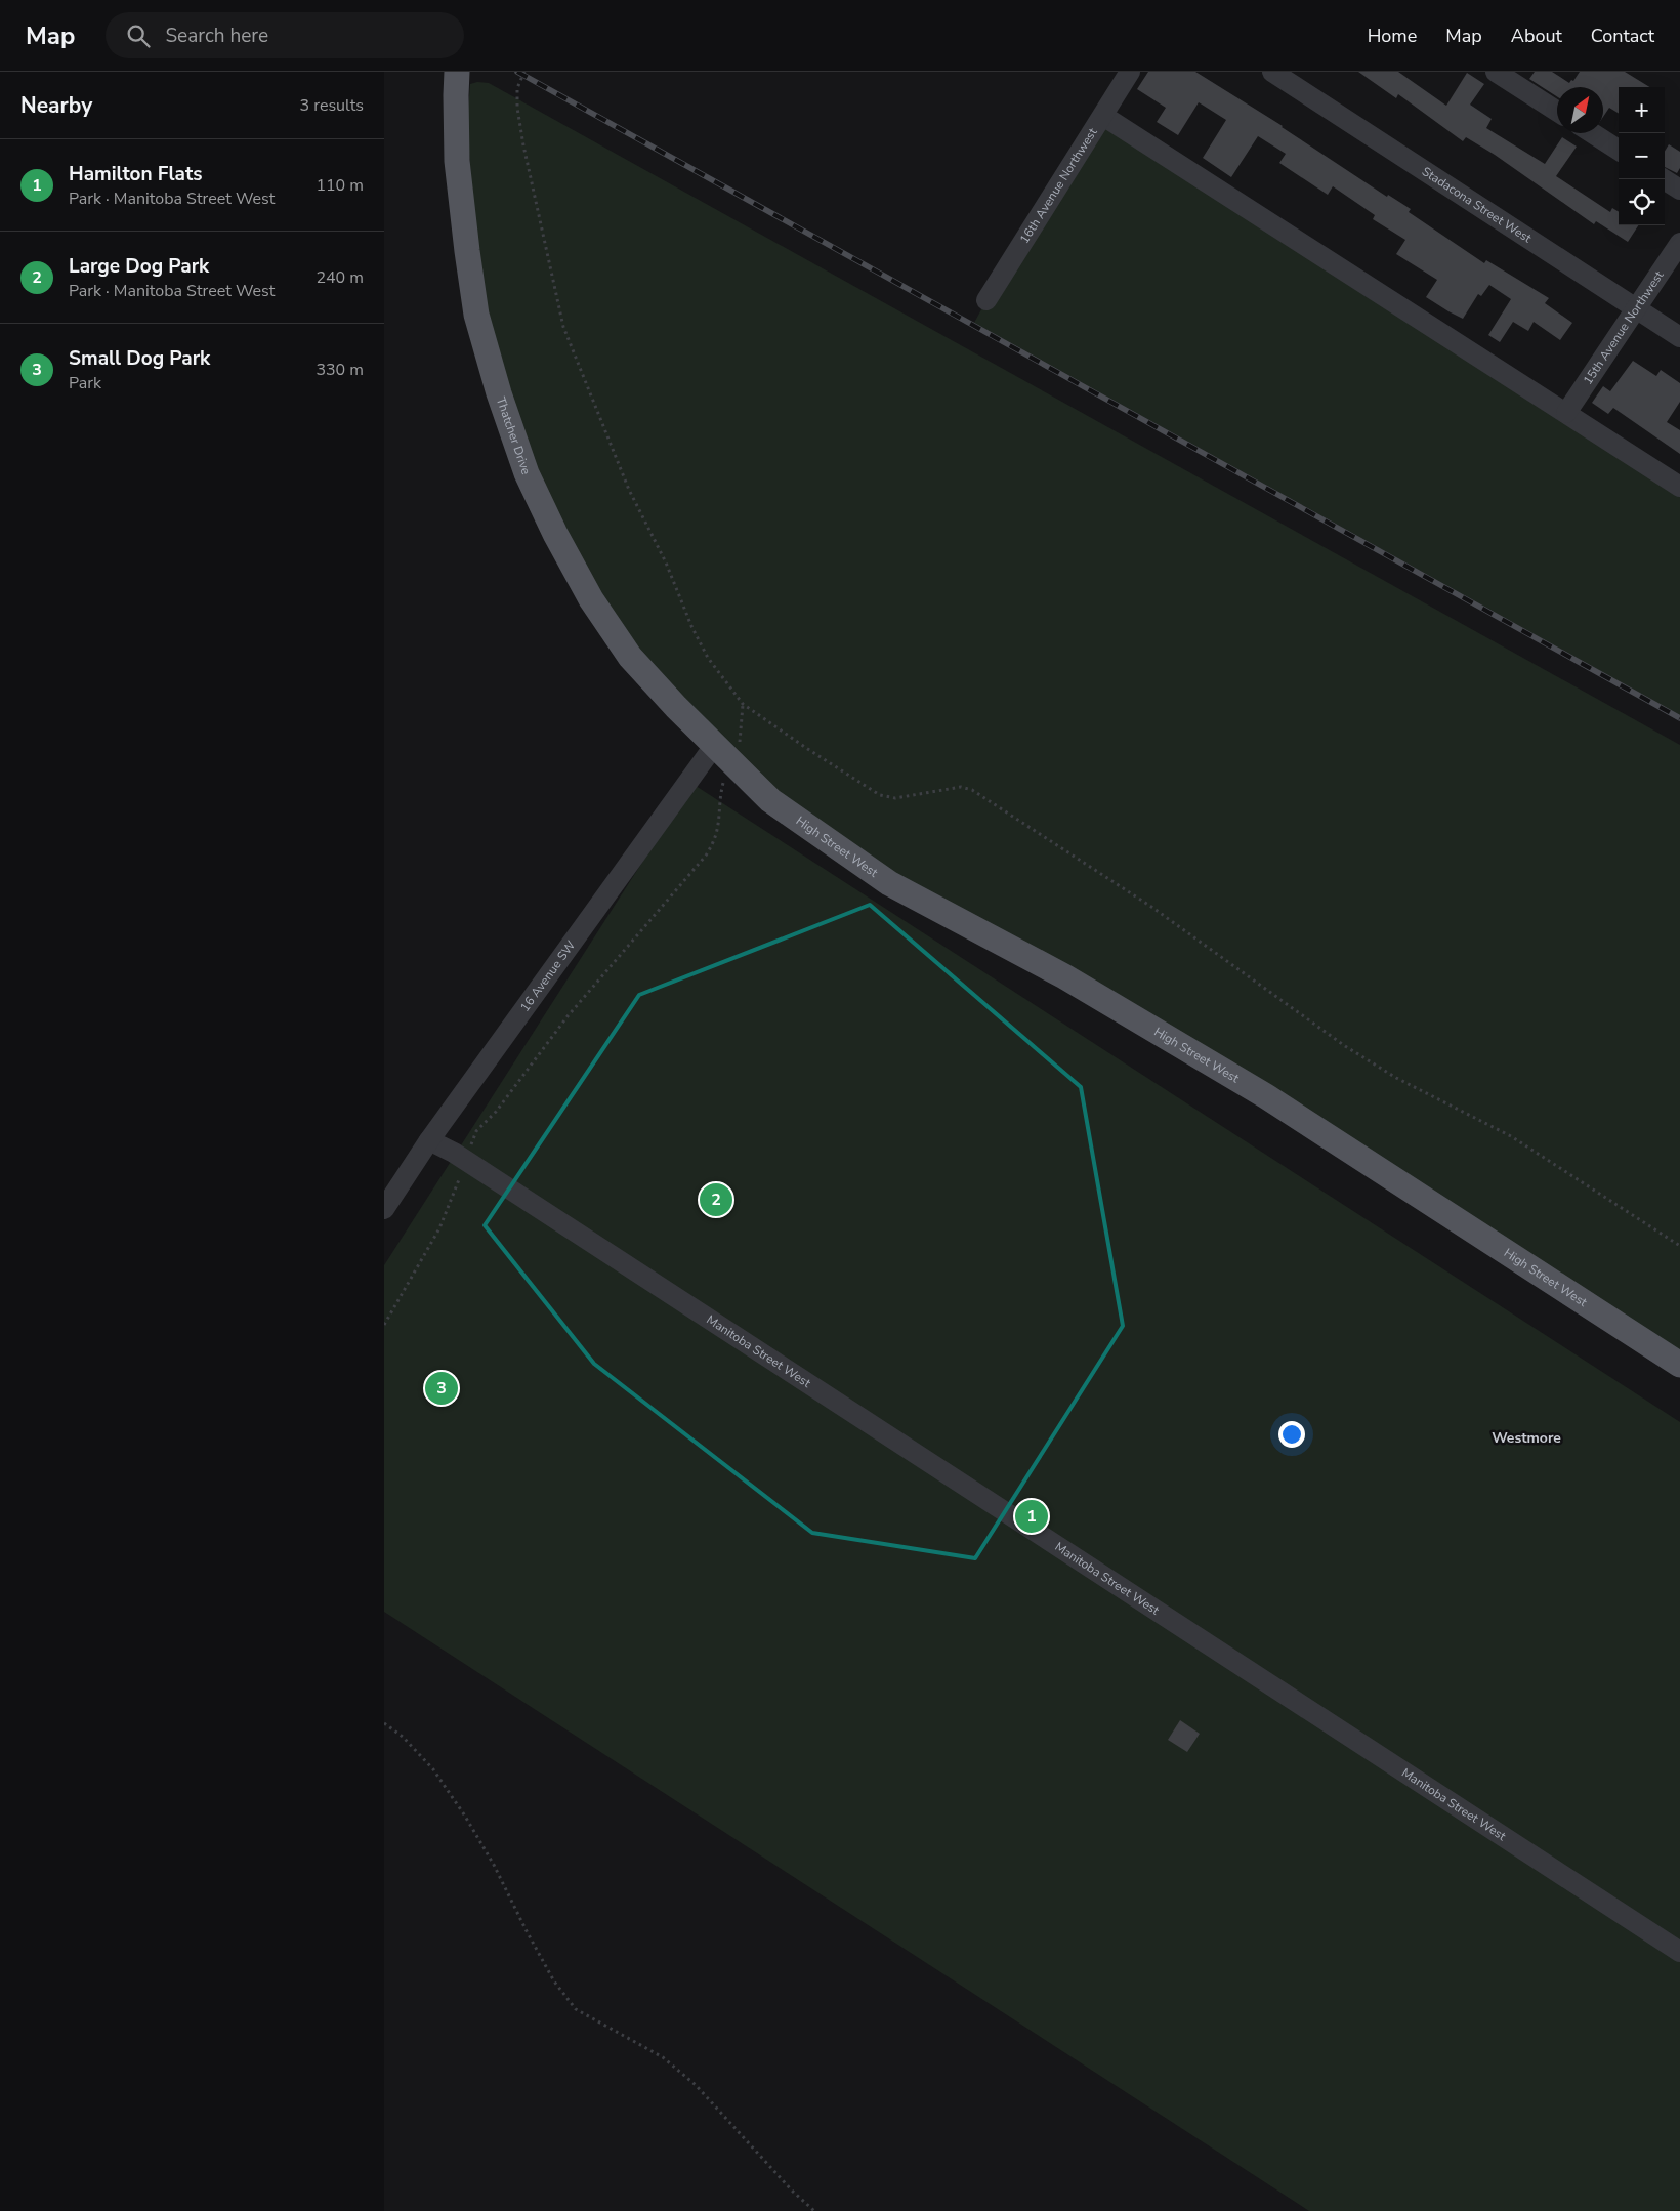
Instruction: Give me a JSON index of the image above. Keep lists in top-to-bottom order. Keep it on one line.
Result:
{"streets":{"main road":["Thatcher Drive","High Street West"],"street":["16th Avenue Northwest","Stadacona Street West","15th Avenue Northwest","16 Avenue SW","Manitoba Street West"]},"crossings":[["Stadacona Street West","15th Avenue Northwest"],["Thatcher Drive","High Street West"],["Thatcher Drive","16 Avenue SW"],["High Street West","16 Avenue SW"],["16 Avenue SW","Manitoba Street West"]],"districts":["Westmore"],"north":"top right","page":{"header":"Map","search":"Search here","nav":["Home","Map","About","Contact"],"heading":["Nearby","3 results"],"map_buttons":["+","−"],"list":[{"mark":"1","name":"Hamilton Flats","note":"Park · Manitoba Street West","value":"110 m"},{"mark":"2","name":"Large Dog Park","note":"Park · Manitoba Street West","value":"240 m"},{"mark":"3","name":"Small Dog Park","note":"Park","value":"330 m"}],"pins":["2","3","1"]}}
